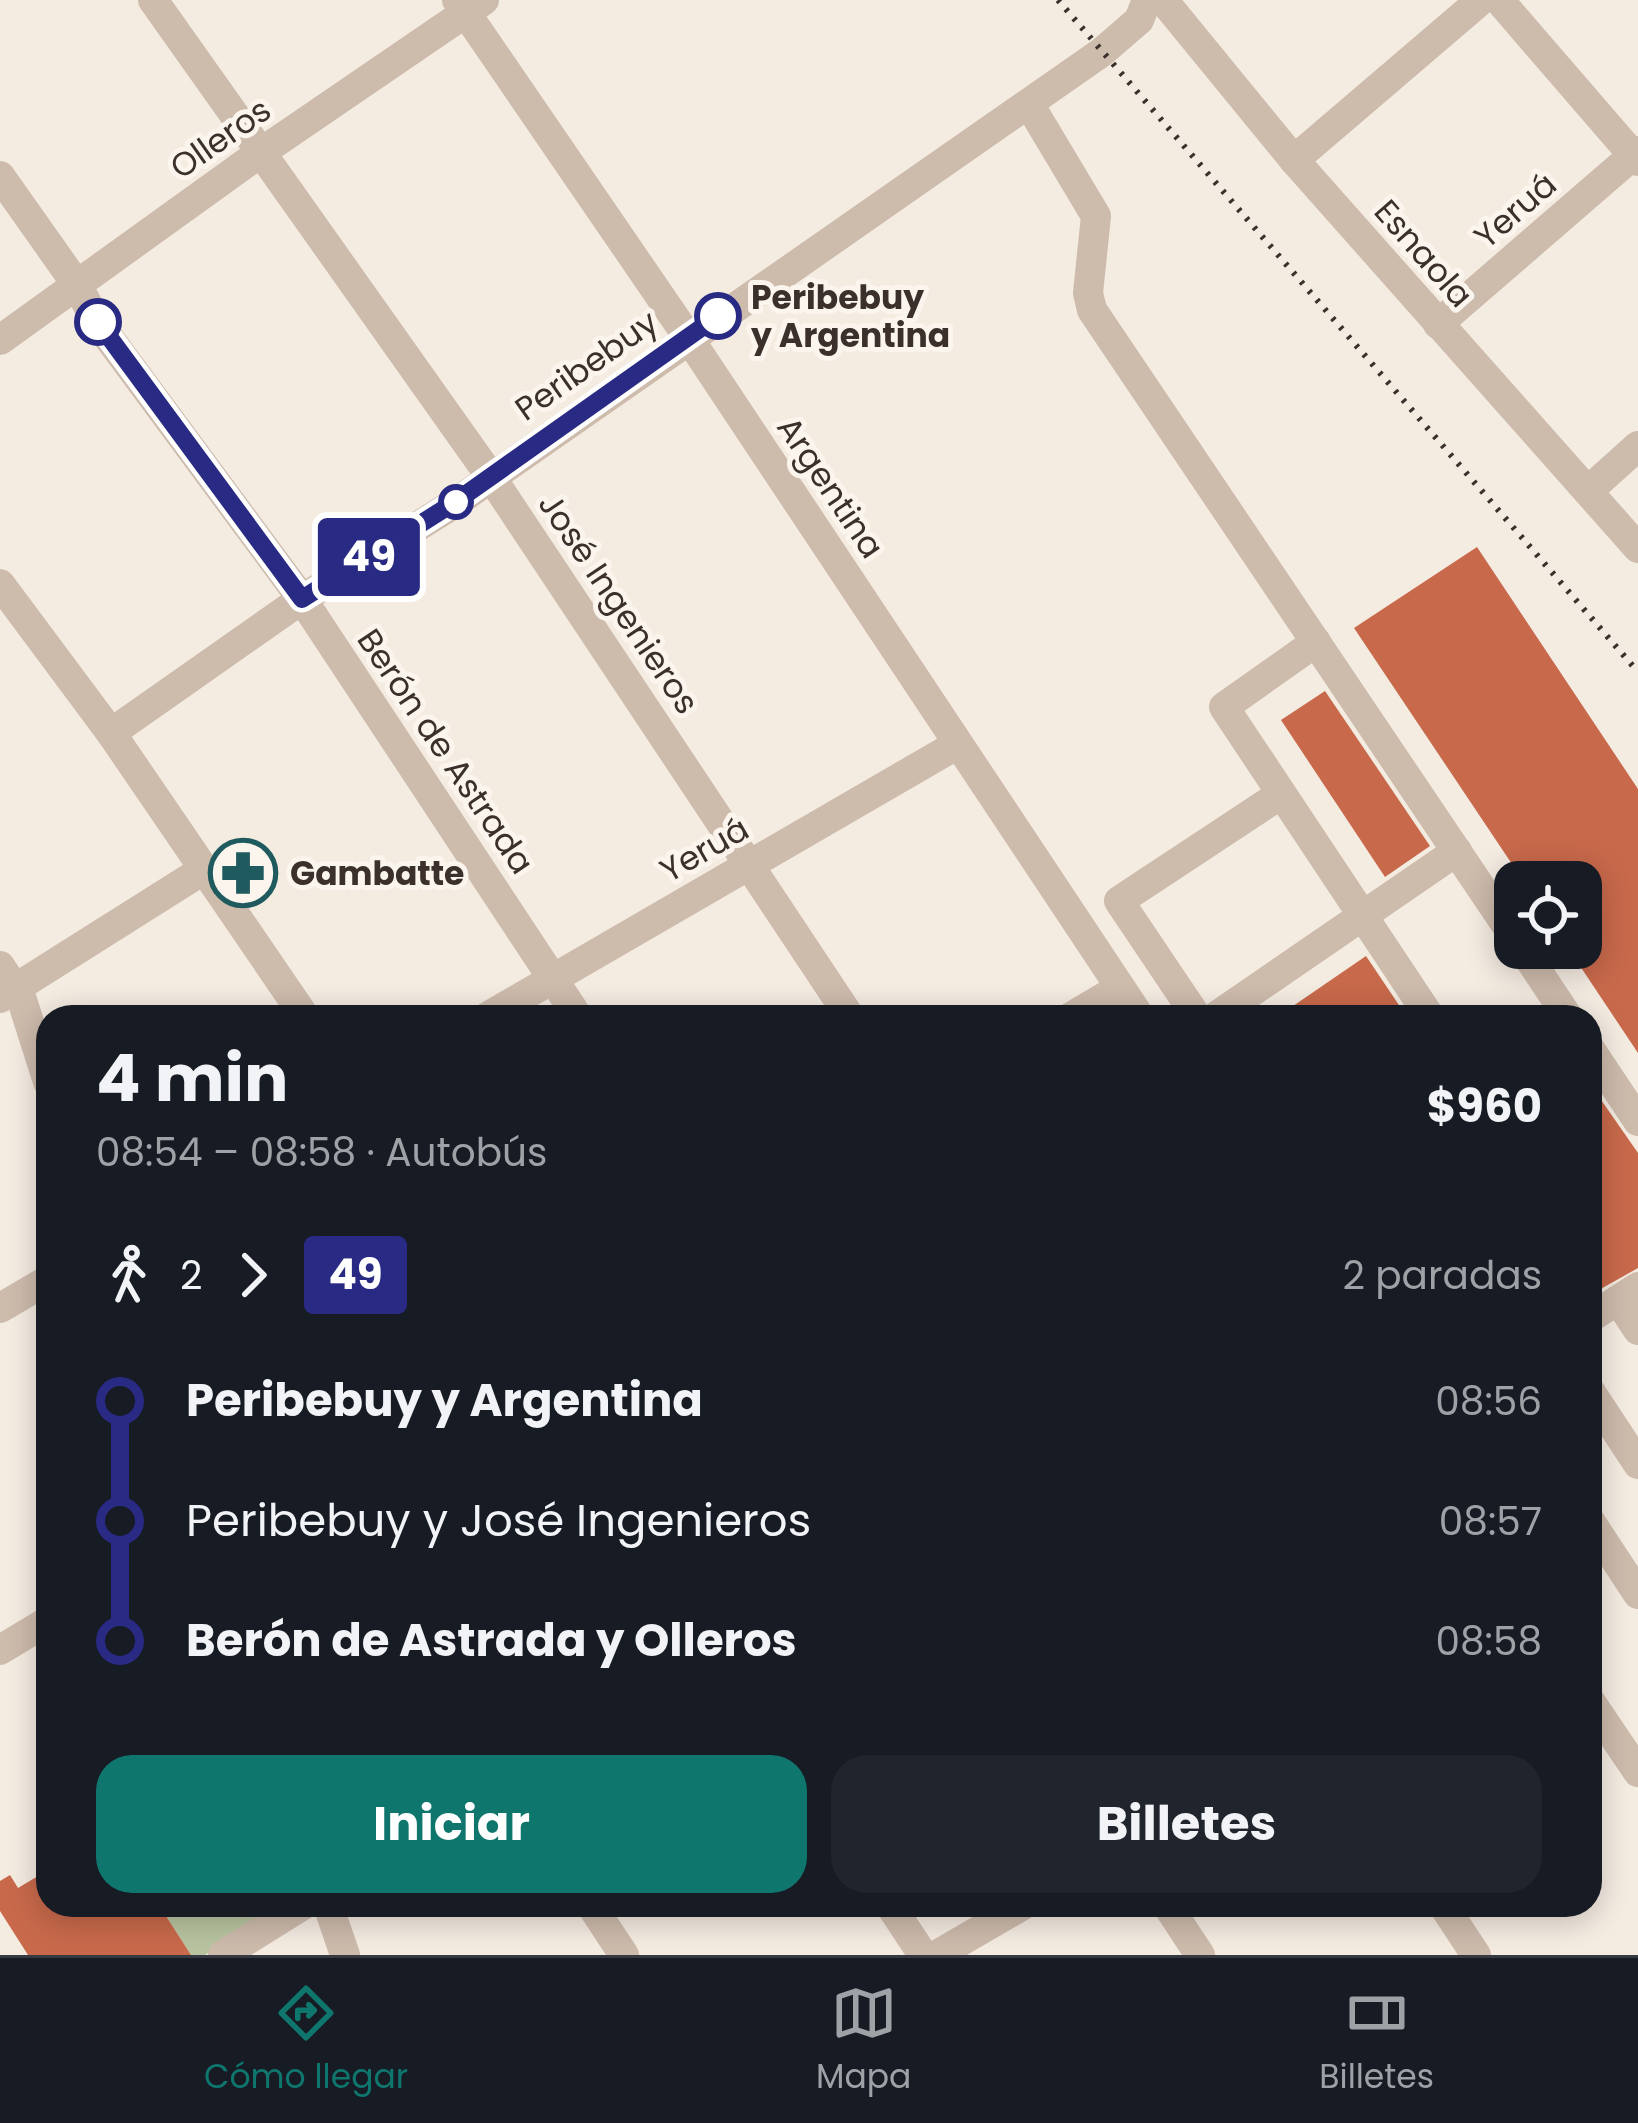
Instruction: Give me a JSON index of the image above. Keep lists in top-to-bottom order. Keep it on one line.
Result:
{"streets":{"street":["Olleros","Yeruá","Esnaola","Peribebuy","Argentina","José Ingenieros","Berón de Astrada"]},"crossings":[["Olleros","Argentina"],["Olleros","José Ingenieros"],["Olleros","Berón de Astrada"],["Yeruá","Esnaola"],["Yeruá","Argentina"],["Yeruá","José Ingenieros"],["Yeruá","Berón de Astrada"],["Peribebuy","Argentina"],["Peribebuy","José Ingenieros"],["Peribebuy","Berón de Astrada"]],"places":{"other":["Peribebuy y Argentina"],"pharmacy":["Gambatte"]},"lines":["bus line 49"],"page":{"on_map":"49","heading":["4 min","08:54 – 08:58 · Autobús","$960"],"legs":["2","49","2 paradas"],"list":[{"name":"Peribebuy y Argentina","value":"08:56"},{"name":"Peribebuy y José Ingenieros","value":"08:57"},{"name":"Berón de Astrada y Olleros","value":"08:58"}],"buttons":["Iniciar","Billetes"],"tabs":["Cómo llegar","Mapa","Billetes"]}}
